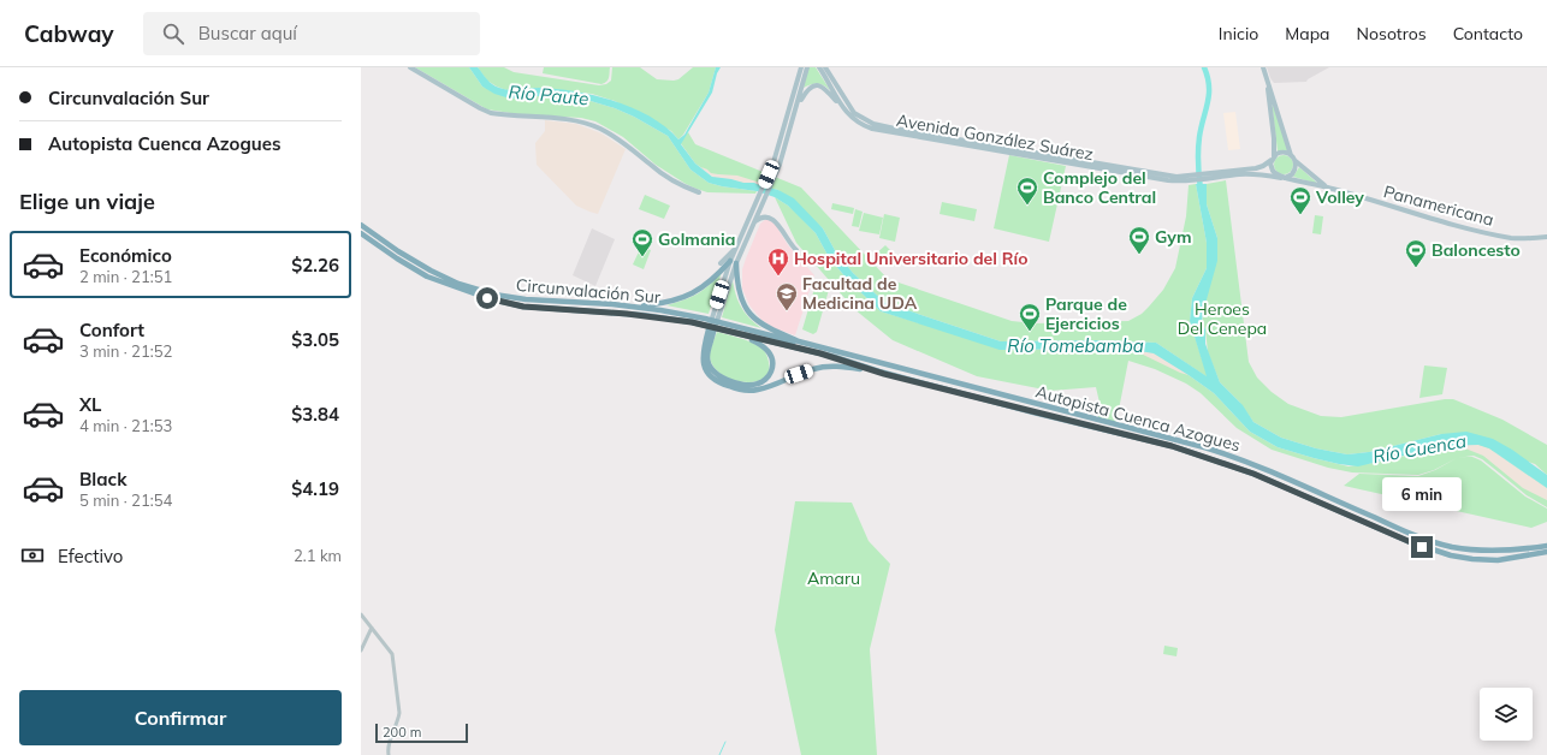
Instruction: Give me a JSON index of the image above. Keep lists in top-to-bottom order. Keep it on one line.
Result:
{"streets":{"highway":["Circunvalación Sur","Autopista Cuenca Azogues"],"main road":["Avenida González Suárez","Panamericana"]},"crossings":[["Avenida González Suárez","Panamericana"],["Circunvalación Sur","Autopista Cuenca Azogues"]],"water":["Río Paute","Río Tomebamba","Río Cuenca"],"parks":["Heroes Del Cenepa","Amaru"],"places":{"sports":["Complejo del Banco Central","Volley","Gym","Golmania","Baloncesto","Parque de Ejercicios"],"hospital":["Hospital Universitario del Río"],"school or university":["Facultad de Medicina UDA"]},"scale_bar":"200 m","page":{"header":"Cabway","search":"Buscar aquí","nav":["Inicio","Mapa","Nosotros","Contacto"],"banner":["Circunvalación Sur","Autopista Cuenca Azogues"],"heading":"Elige un viaje","list":[{"name":"Económico","note":"2 min · 21:51","value":"$2.26"},{"name":"Confort","note":"3 min · 21:52","value":"$3.05"},{"name":"XL","note":"4 min · 21:53","value":"$3.84"},{"name":"Black","note":"5 min · 21:54","value":"$4.19"}],"bubble":"6 min","pay":["Efectivo","2.1 km"],"buttons":"Confirmar","scale":"200 m"}}
